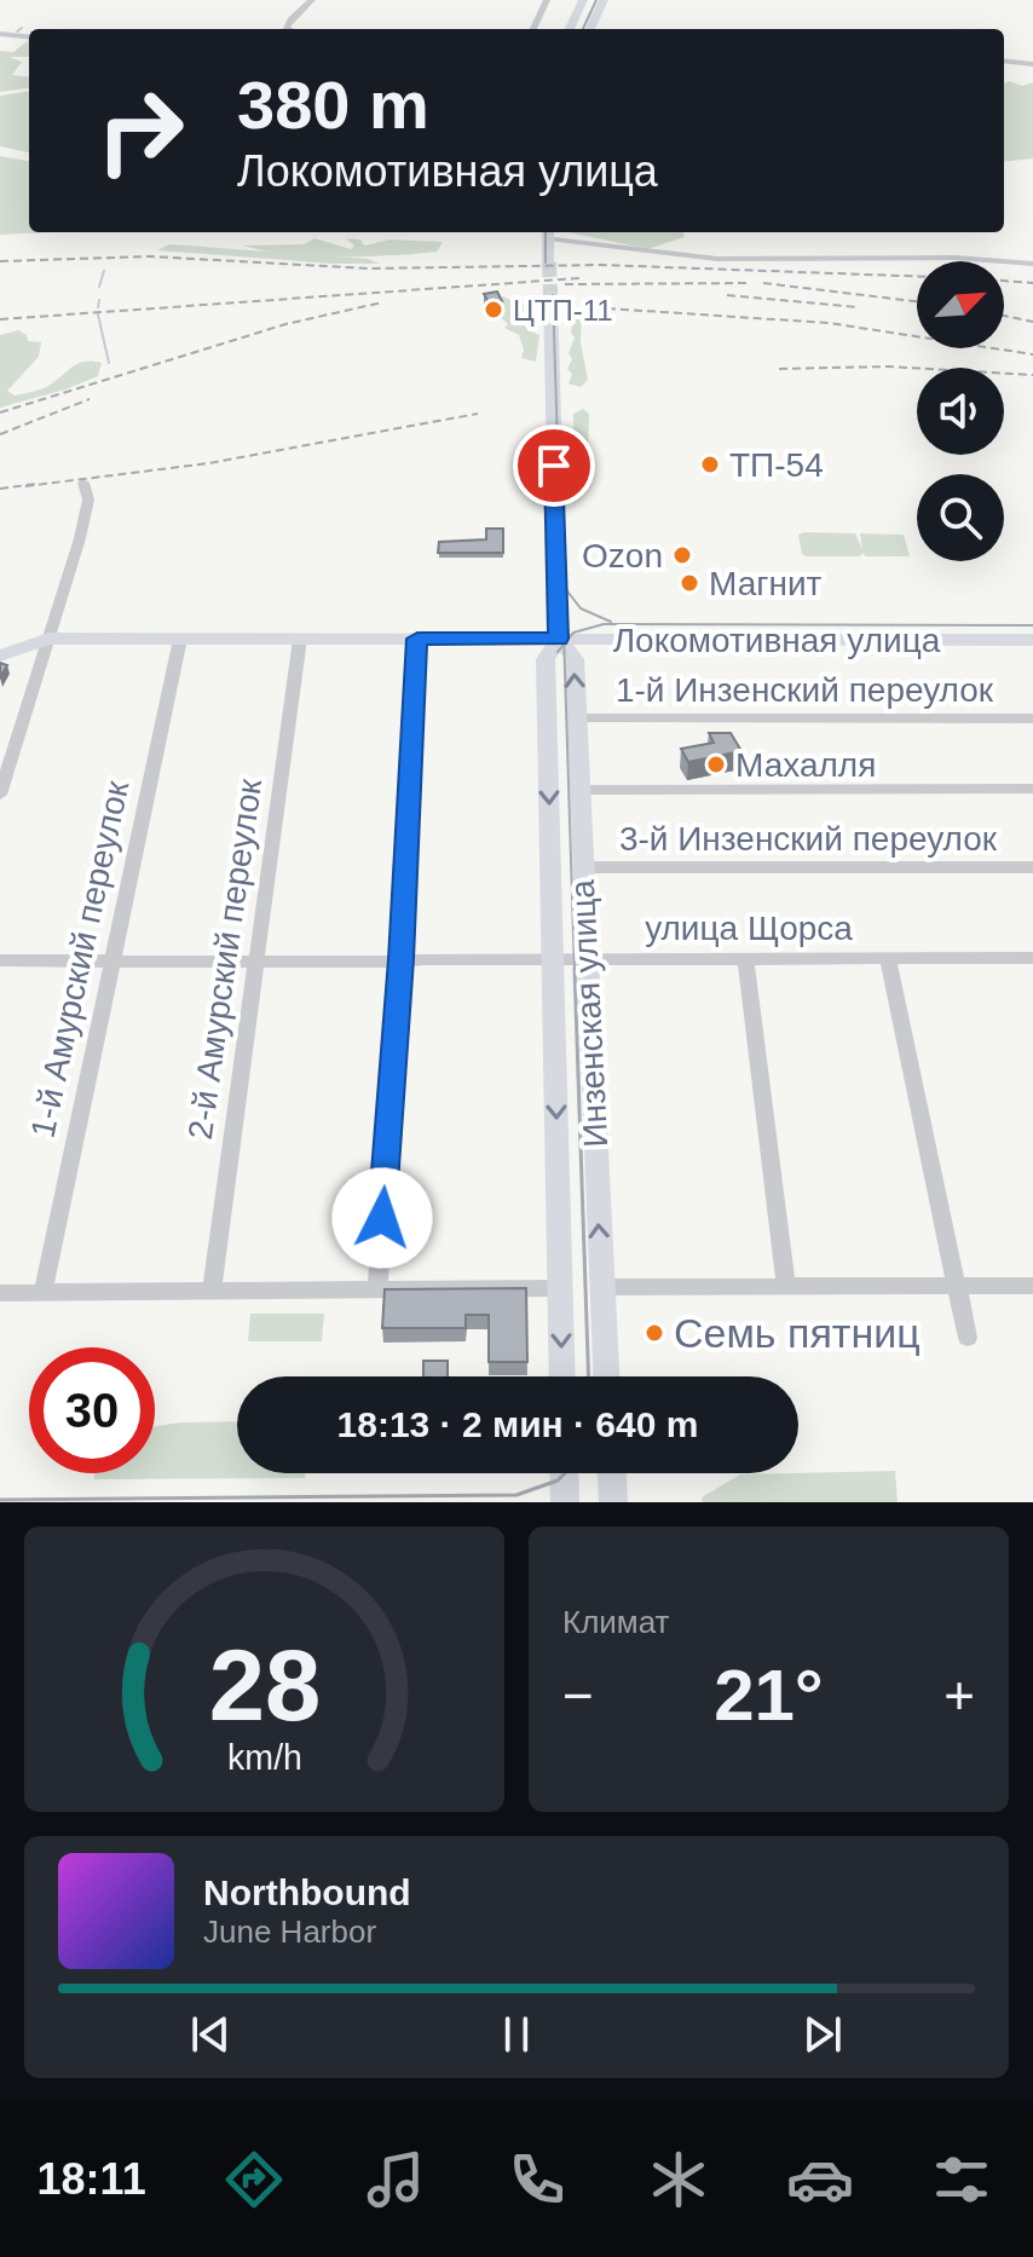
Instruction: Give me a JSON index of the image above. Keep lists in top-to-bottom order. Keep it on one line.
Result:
{"streets":{"main road":["Локомотивная улица","Инзенская улица"],"street":["1-й Инзенский переулок","3-й Инзенский переулок","улица Щорса","1-й Амурский переулок","2-й Амурский переулок"]},"crossings":[["Локомотивная улица","1-й Амурский переулок"],["Локомотивная улица","2-й Амурский переулок"],["Локомотивная улица","Инзенская улица"],["1-й Инзенский переулок","Инзенская улица"],["3-й Инзенский переулок","Инзенская улица"],["улица Щорса","1-й Амурский переулок"],["улица Щорса","2-й Амурский переулок"],["улица Щорса","Инзенская улица"]],"places":["ЦТП-11","ТП-54","Ozon","Магнит","Махалля","Семь пятниц"],"north":"top right","page":{"turn":["380 m","Локомотивная улица"],"limit":"30","trip":"18:13 · 2 мин · 640 m","tile":"Климат","heat":["−","21°","+"],"song":["Northbound","June Harbor"],"tabs":"18:11","gauge":["28","km/h"]}}
